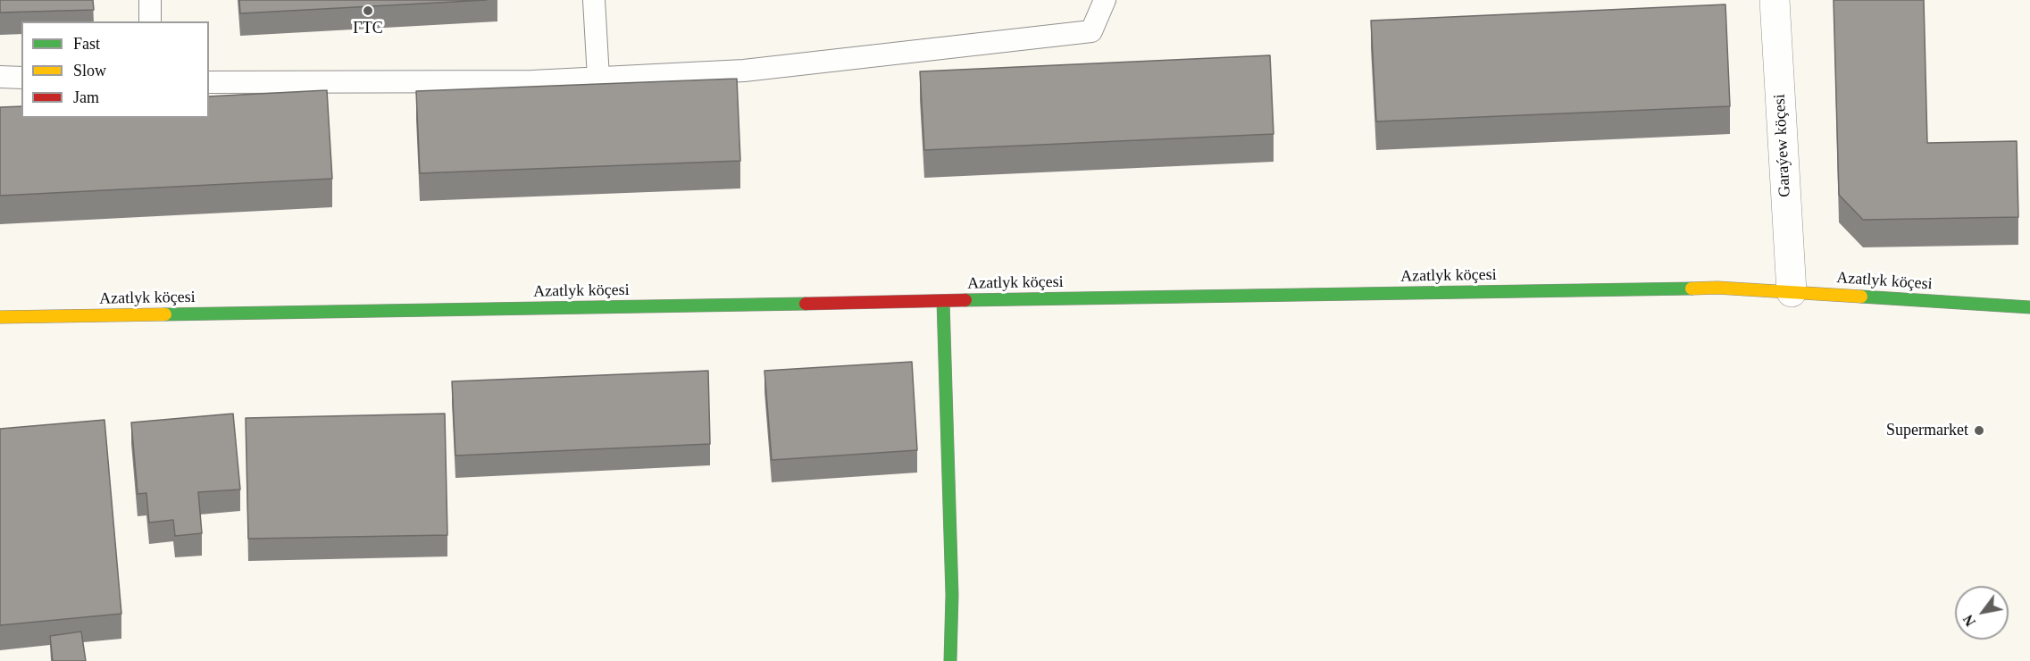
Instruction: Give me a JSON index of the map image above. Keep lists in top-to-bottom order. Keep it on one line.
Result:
{"streets":{"street":["Garaýew köçesi","Azatlyk köçesi"]},"crossings":[["Garaýew köçesi","Azatlyk köçesi"]],"places":["ГТС","Supermarket"],"legend":["Fast","Slow","Jam"],"north":"bottom left"}
